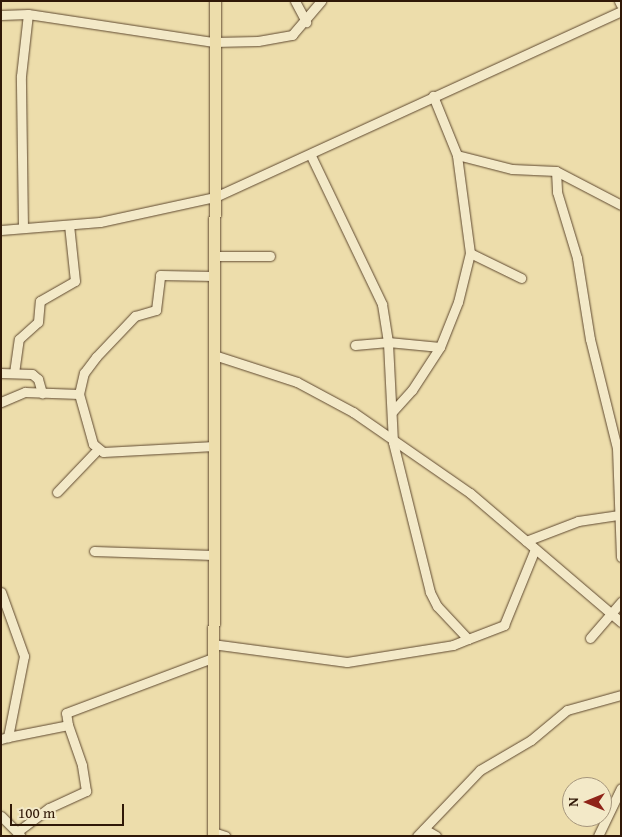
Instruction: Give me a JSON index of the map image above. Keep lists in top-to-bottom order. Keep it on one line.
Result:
{"scale_bar":"100 m","north":"left"}
